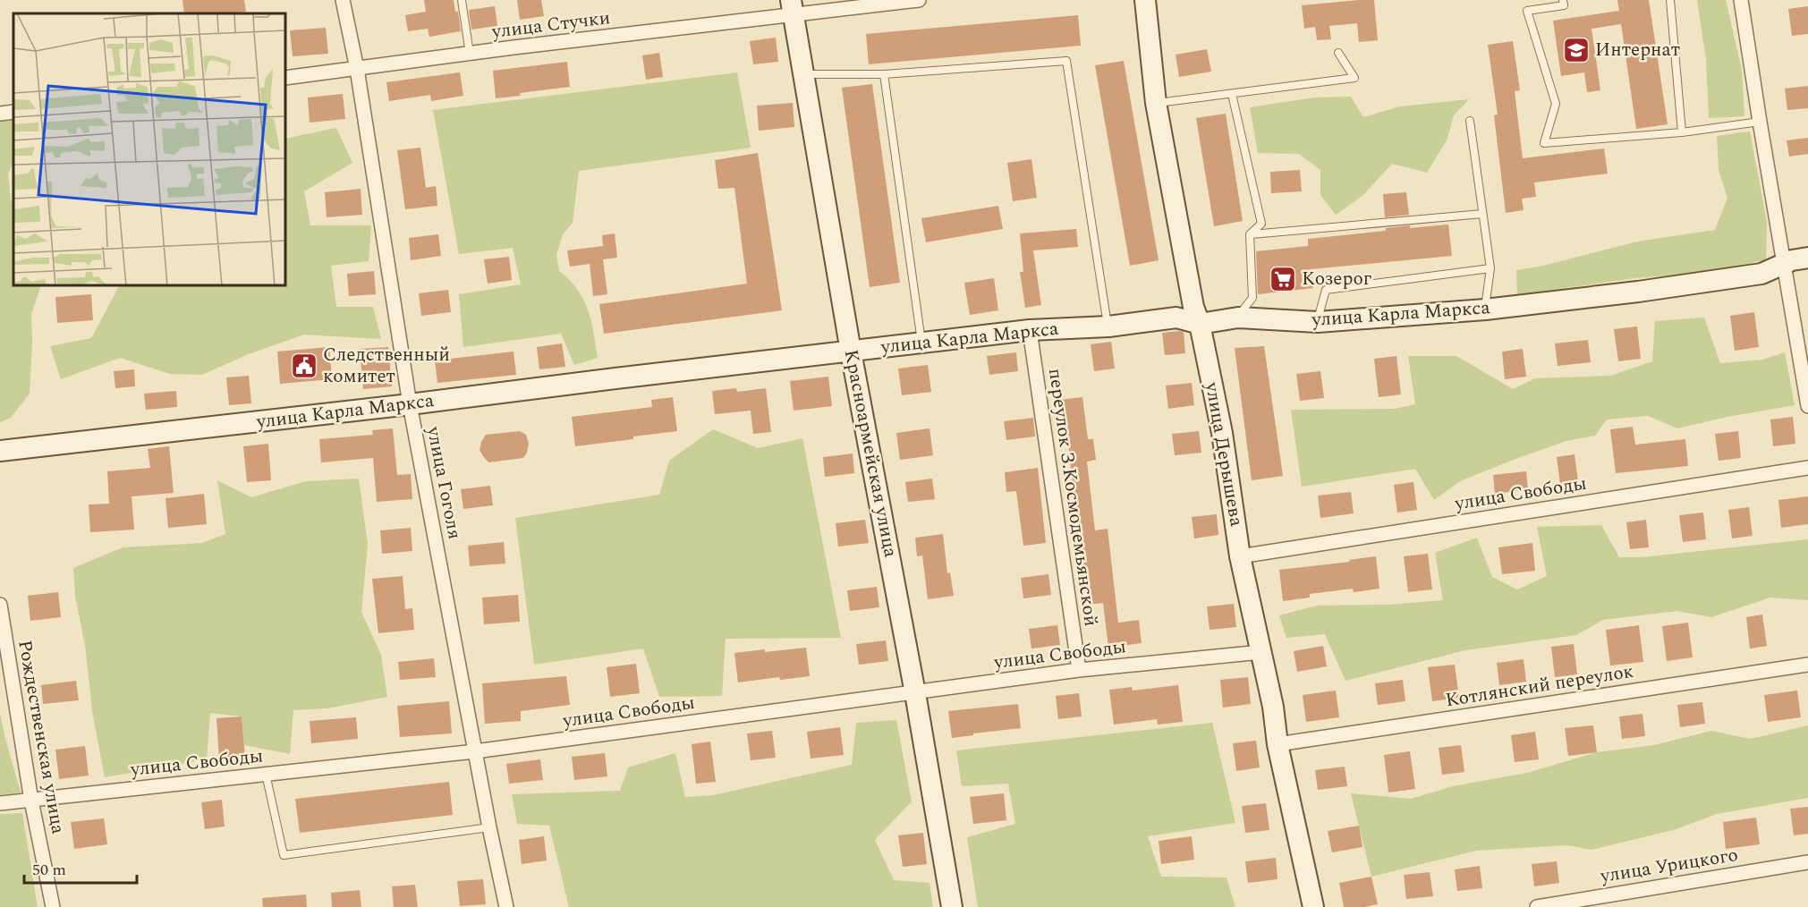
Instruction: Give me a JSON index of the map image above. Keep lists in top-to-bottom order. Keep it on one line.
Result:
{"streets":{"street":["улица Стучки","улица Карла Маркса","Красноармейская улица","улица Дерышева","улица Гоголя","улица Свободы","переулок З.Космодемьянской","Котлянский переулок","Рождественская улица","улица Урицкого"]},"crossings":[["улица Стучки","Красноармейская улица"],["улица Стучки","улица Гоголя"],["улица Карла Маркса","Красноармейская улица"],["улица Карла Маркса","улица Дерышева"],["улица Карла Маркса","улица Гоголя"],["улица Карла Маркса","переулок З.Космодемьянской"],["Красноармейская улица","улица Свободы"],["улица Дерышева","улица Свободы"],["улица Дерышева","Котлянский переулок"],["улица Гоголя","улица Свободы"],["улица Свободы","переулок З.Космодемьянской"],["улица Свободы","Рождественская улица"]],"places":{"school or university":["Интернат"],"supermarket":["Козерог"],"public building":["Следственный комитет"]},"scale_bar":"50 m"}
